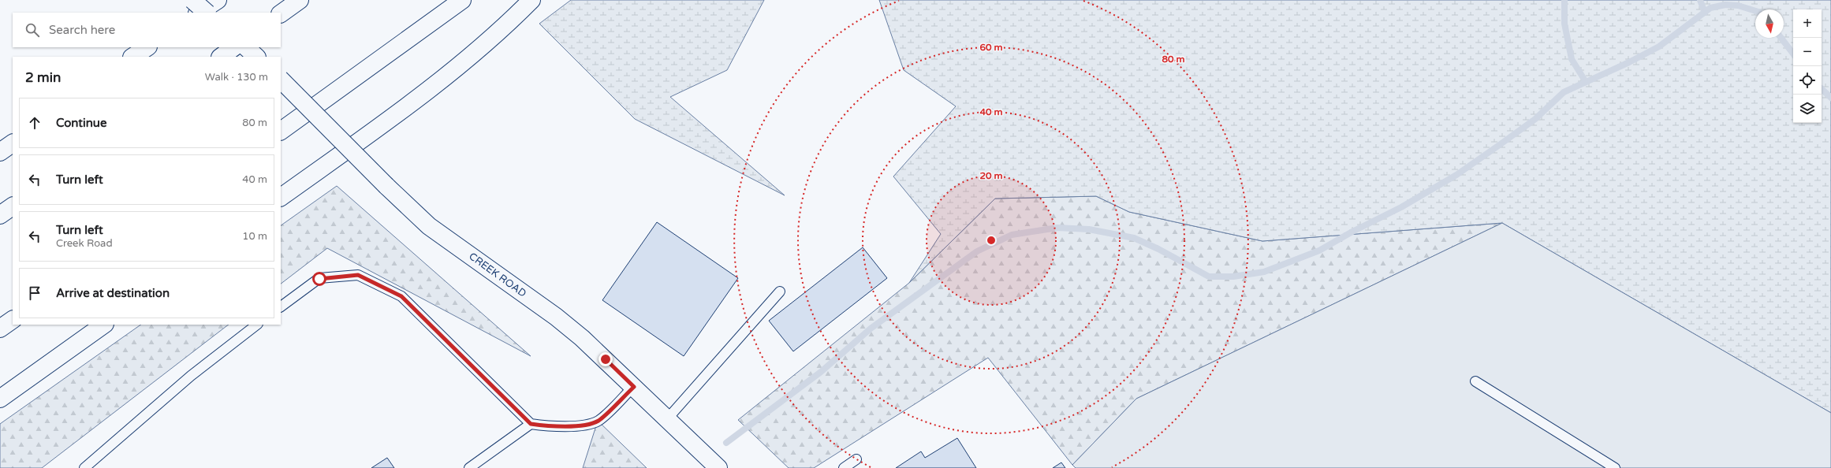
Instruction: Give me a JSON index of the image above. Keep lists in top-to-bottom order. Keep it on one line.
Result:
{"streets":{"main road":["CREEK ROAD"]},"north":"bottom","page":{"map_buttons":["+","−"],"search":"Search here","heading":["2 min","Walk · 130 m"],"list":[["Continue","80 m"],["Turn left","40 m"],["Turn left","Creek Road","10 m"],"Arrive at destination"]},"rings":["60 m","80 m","40 m","20 m"]}
